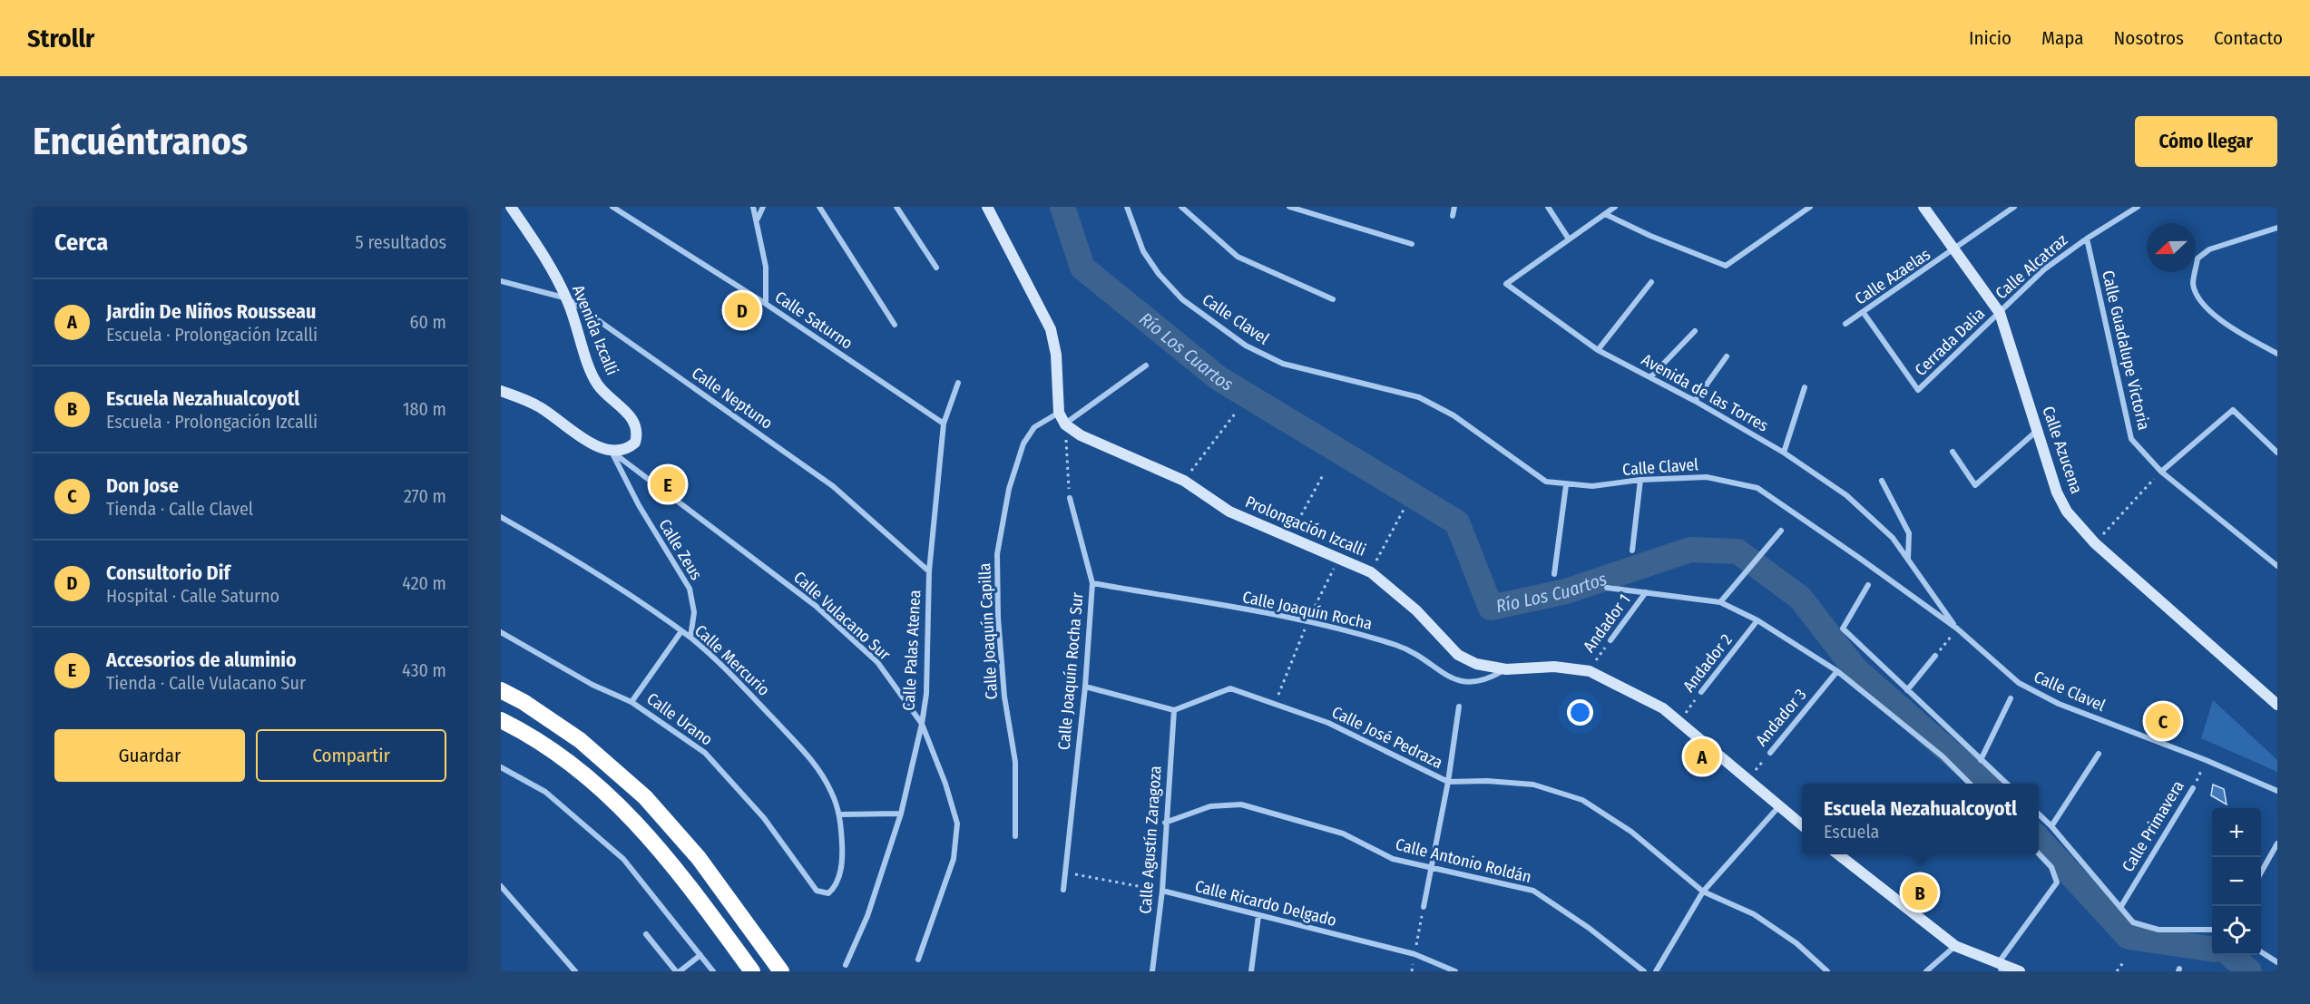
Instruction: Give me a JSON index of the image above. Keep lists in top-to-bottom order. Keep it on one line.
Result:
{"streets":{"street":["Calle Alcatraz","Calle Azaelas","Calle Clavel","Calle Saturno","Avenida Izcalli","Cerrada Dalia","Calle Guadalupe Victoria","Avenida de las Torres","Calle Neptuno","Calle Azucena","Prolongación Izcalli","Calle Zeus","Calle Joaquín Rocha","Calle Vulacano Sur","Andador 1","Calle Joaquín Capilla","Calle Palas Atenea","Calle Mercurio","Andador 2","Calle Joaquín Rocha Sur","Andador 3","Calle Urano","Calle José Pedraza","Calle Primavera","Calle Agustín Zaragoza","Calle Antonio Roldán","Calle Ricardo Delgado"]},"crossings":[["Calle Alcatraz","Cerrada Dalia"],["Calle Alcatraz","Calle Guadalupe Victoria"],["Calle Alcatraz","Calle Azucena"],["Calle Azaelas","Cerrada Dalia"],["Calle Azaelas","Calle Azucena"],["Calle Clavel","Avenida de las Torres"],["Calle Clavel","Calle Primavera"],["Calle Saturno","Calle Palas Atenea"],["Avenida Izcalli","Calle Neptuno"],["Avenida Izcalli","Calle Zeus"],["Avenida Izcalli","Calle Vulacano Sur"],["Cerrada Dalia","Calle Azucena"],["Calle Neptuno","Calle Palas Atenea"],["Prolongación Izcalli","Calle Joaquín Rocha"],["Prolongación Izcalli","Andador 1"],["Prolongación Izcalli","Andador 2"],["Prolongación Izcalli","Andador 3"],["Calle Zeus","Calle Vulacano Sur"],["Calle Zeus","Calle Mercurio"],["Calle Joaquín Rocha","Calle Joaquín Rocha Sur"],["Calle Vulacano Sur","Calle Palas Atenea"],["Calle Mercurio","Calle Urano"],["Calle José Pedraza","Calle Agustín Zaragoza"],["Calle Agustín Zaragoza","Calle Antonio Roldán"],["Calle Agustín Zaragoza","Calle Ricardo Delgado"]],"water":["Río Los Cuartos"],"north":"left","page":{"header":"Strollr","nav":["Inicio","Mapa","Nosotros","Contacto"],"buttons":["Cómo llegar",["Guardar","Compartir"]],"title":"Encuéntranos","heading":["Cerca","5 resultados"],"list":[{"mark":"A","name":"Jardin De Niños Rousseau","note":"Escuela · Prolongación Izcalli","value":"60 m"},{"mark":"B","name":"Escuela Nezahualcoyotl","note":"Escuela · Prolongación Izcalli","value":"180 m"},{"mark":"C","name":"Don Jose","note":"Tienda · Calle Clavel","value":"270 m"},{"mark":"D","name":"Consultorio Dif","note":"Hospital · Calle Saturno","value":"420 m"},{"mark":"E","name":"Accesorios de aluminio","note":"Tienda · Calle Vulacano Sur","value":"430 m"}],"pins":["D","E","C","A","B"],"popup":["Escuela Nezahualcoyotl","Escuela"],"map_buttons":["+","−"]}}
